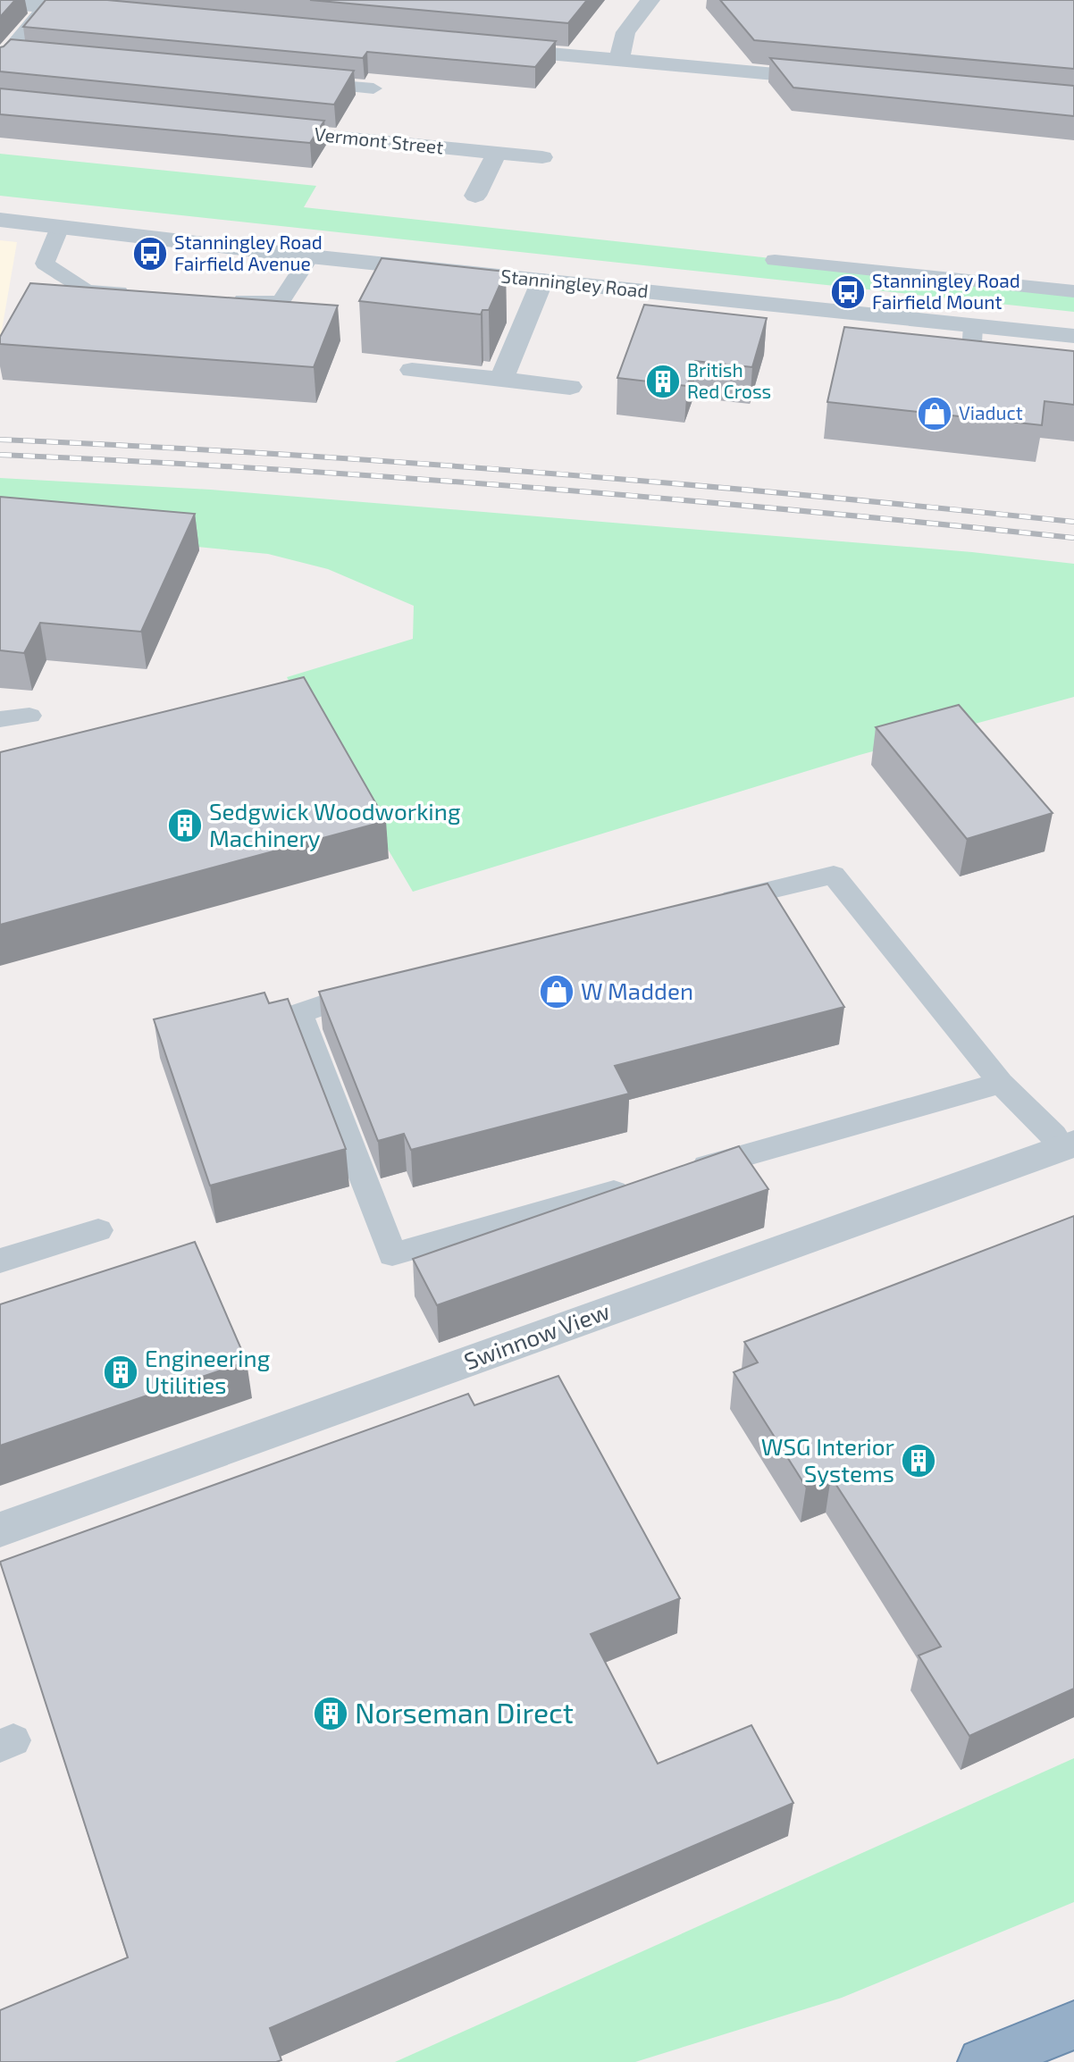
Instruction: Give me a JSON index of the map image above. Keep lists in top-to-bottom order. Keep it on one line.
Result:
{"streets":{"street":["Vermont Street","Stanningley Road","Swinnow View"]},"places":{"bus stop":["Stanningley Road Fairfield Avenue","Stanningley Road Fairfield Mount"],"building":["British Red Cross","Sedgwick Woodworking Machinery","Engineering Utilities","WSG Interior Systems","Norseman Direct"],"shop":["Viaduct","W Madden"]}}
